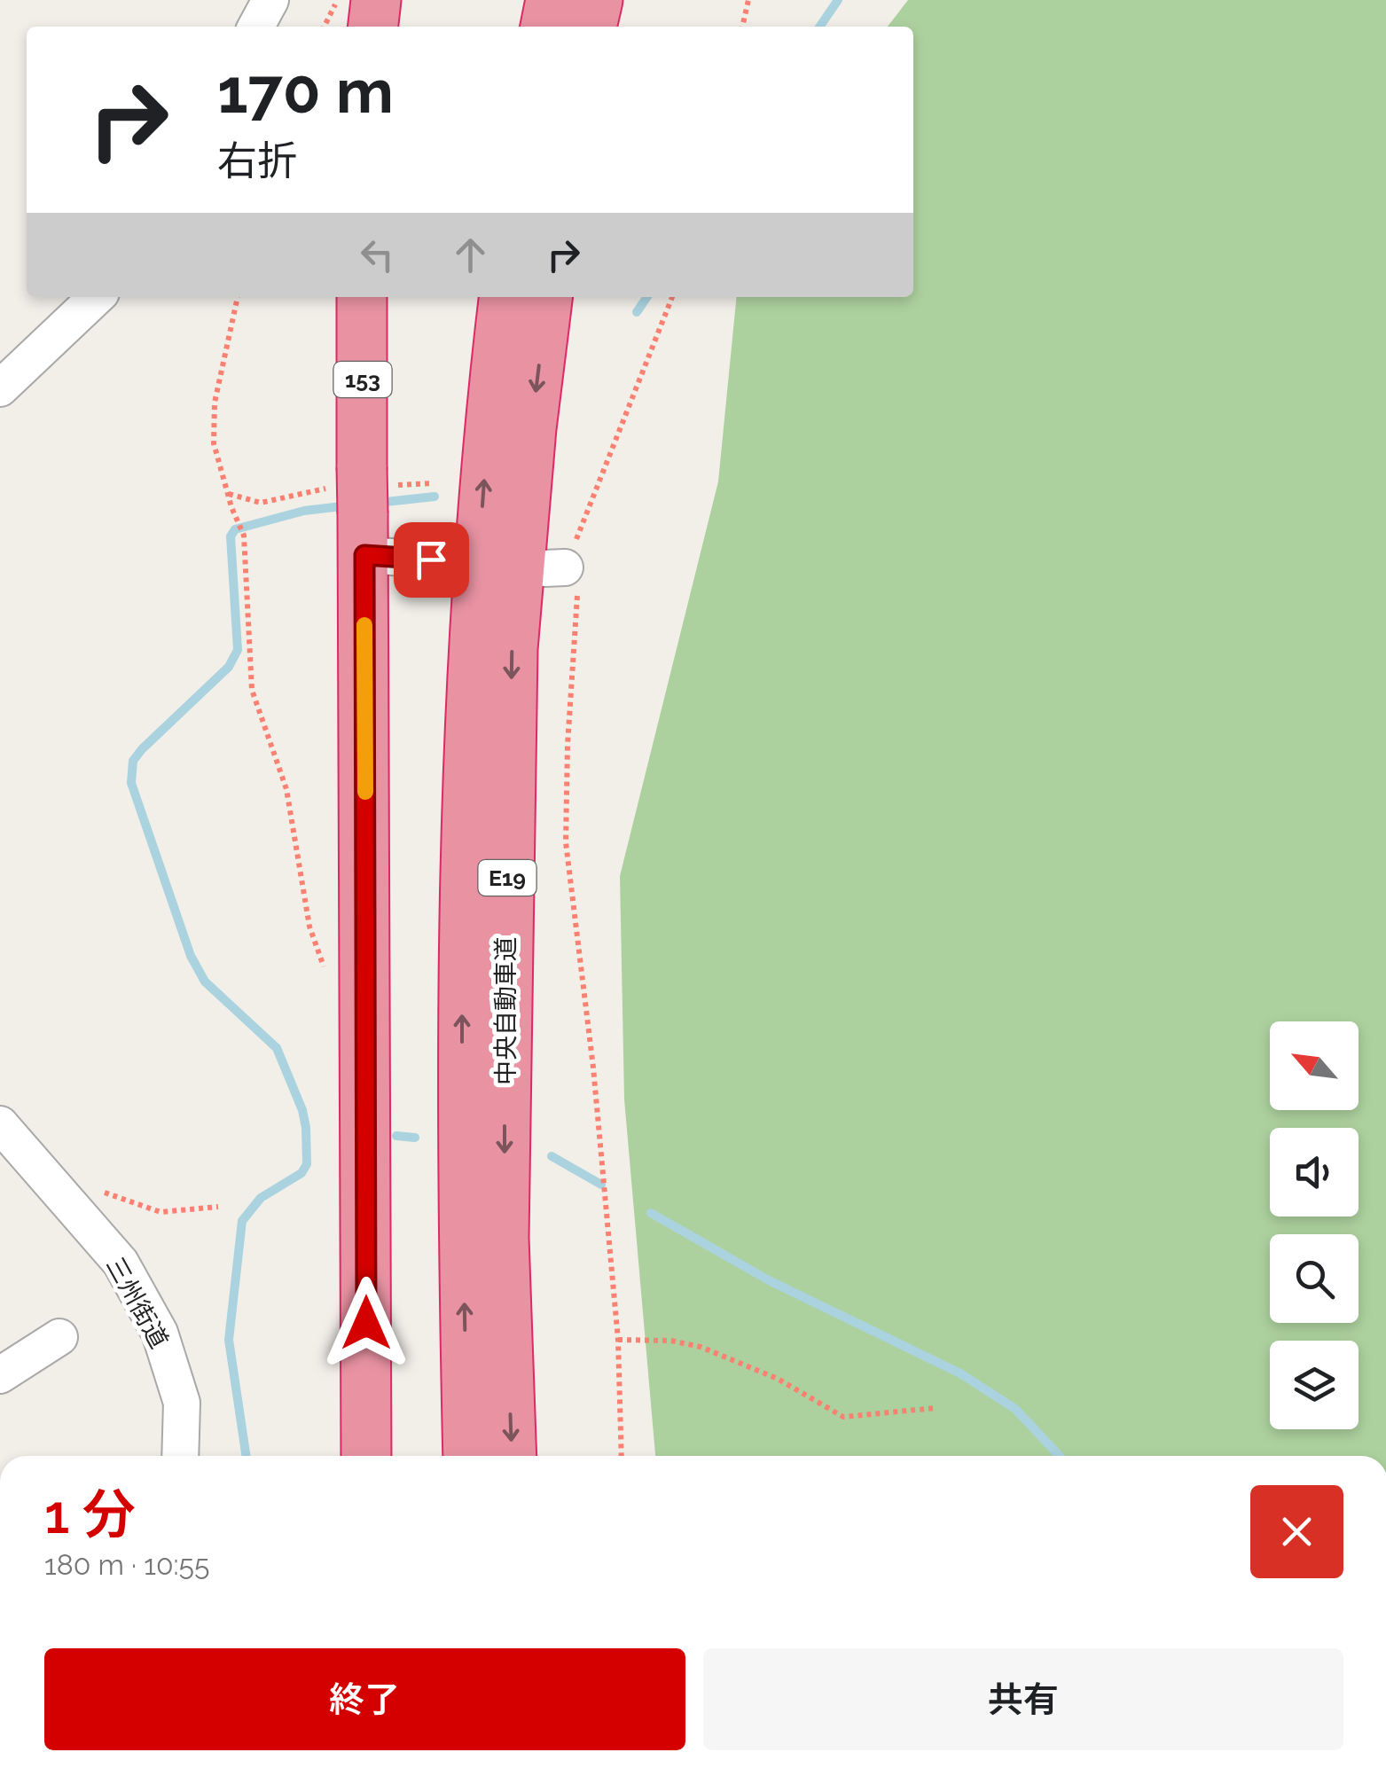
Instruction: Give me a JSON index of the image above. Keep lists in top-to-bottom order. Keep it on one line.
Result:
{"streets":{"highway":["153","E19","中央自動車道"],"street":["三州街道"]},"north":"top left","page":{"turn":["170 m","右折"],"heading":["1 分","180 m · 10:55"],"buttons":["終了","共有"]}}
